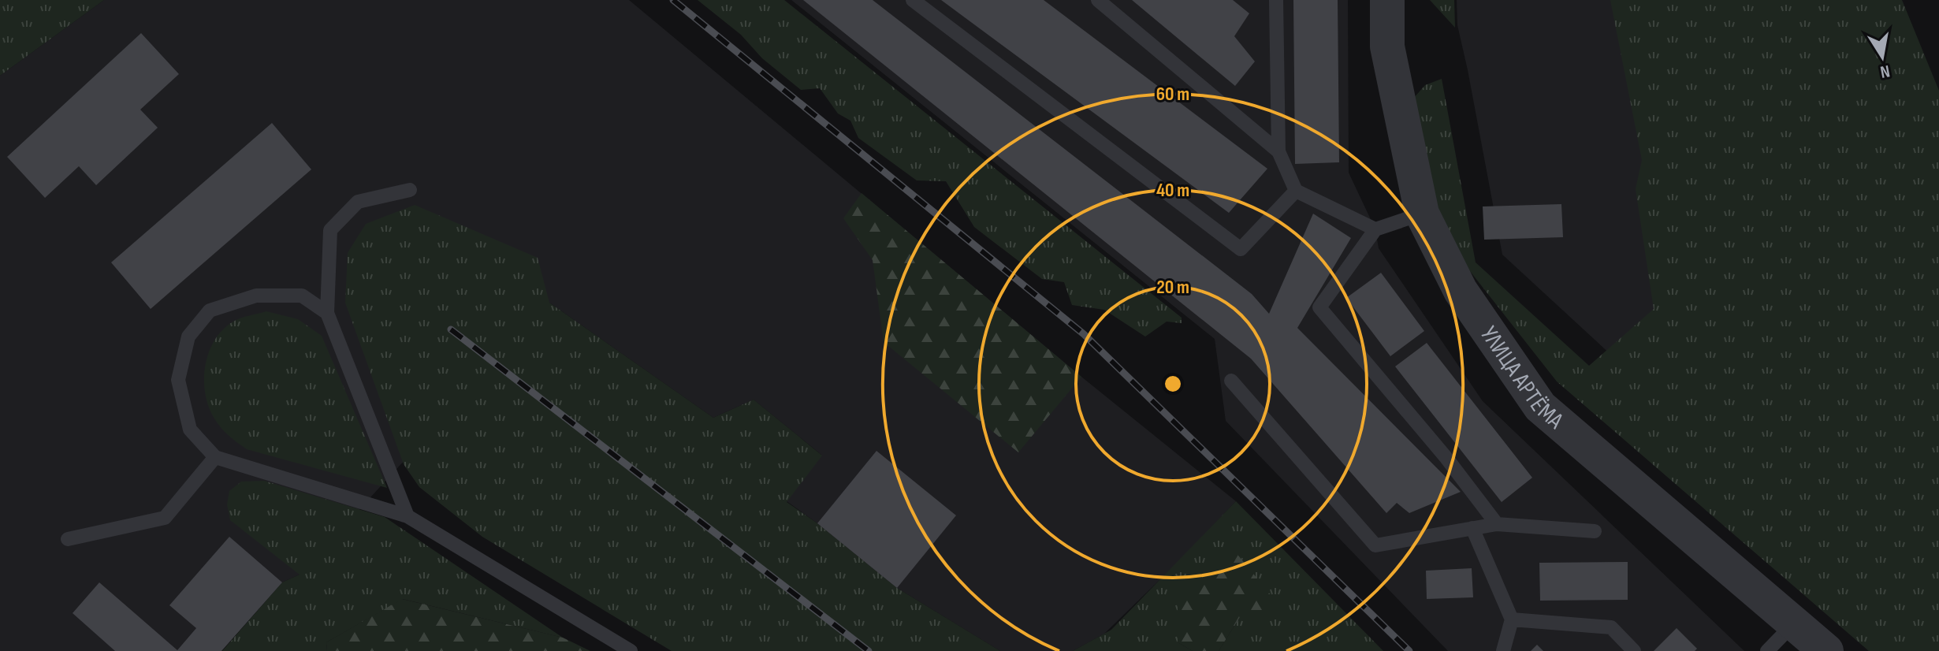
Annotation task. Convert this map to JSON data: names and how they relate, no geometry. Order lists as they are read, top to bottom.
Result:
{
  "streets": {
    "street": ["УЛИЦА АРТЁМА"]
  },
  "north": "bottom",
  "rings": ["60 m", "40 m", "20 m"]
}
